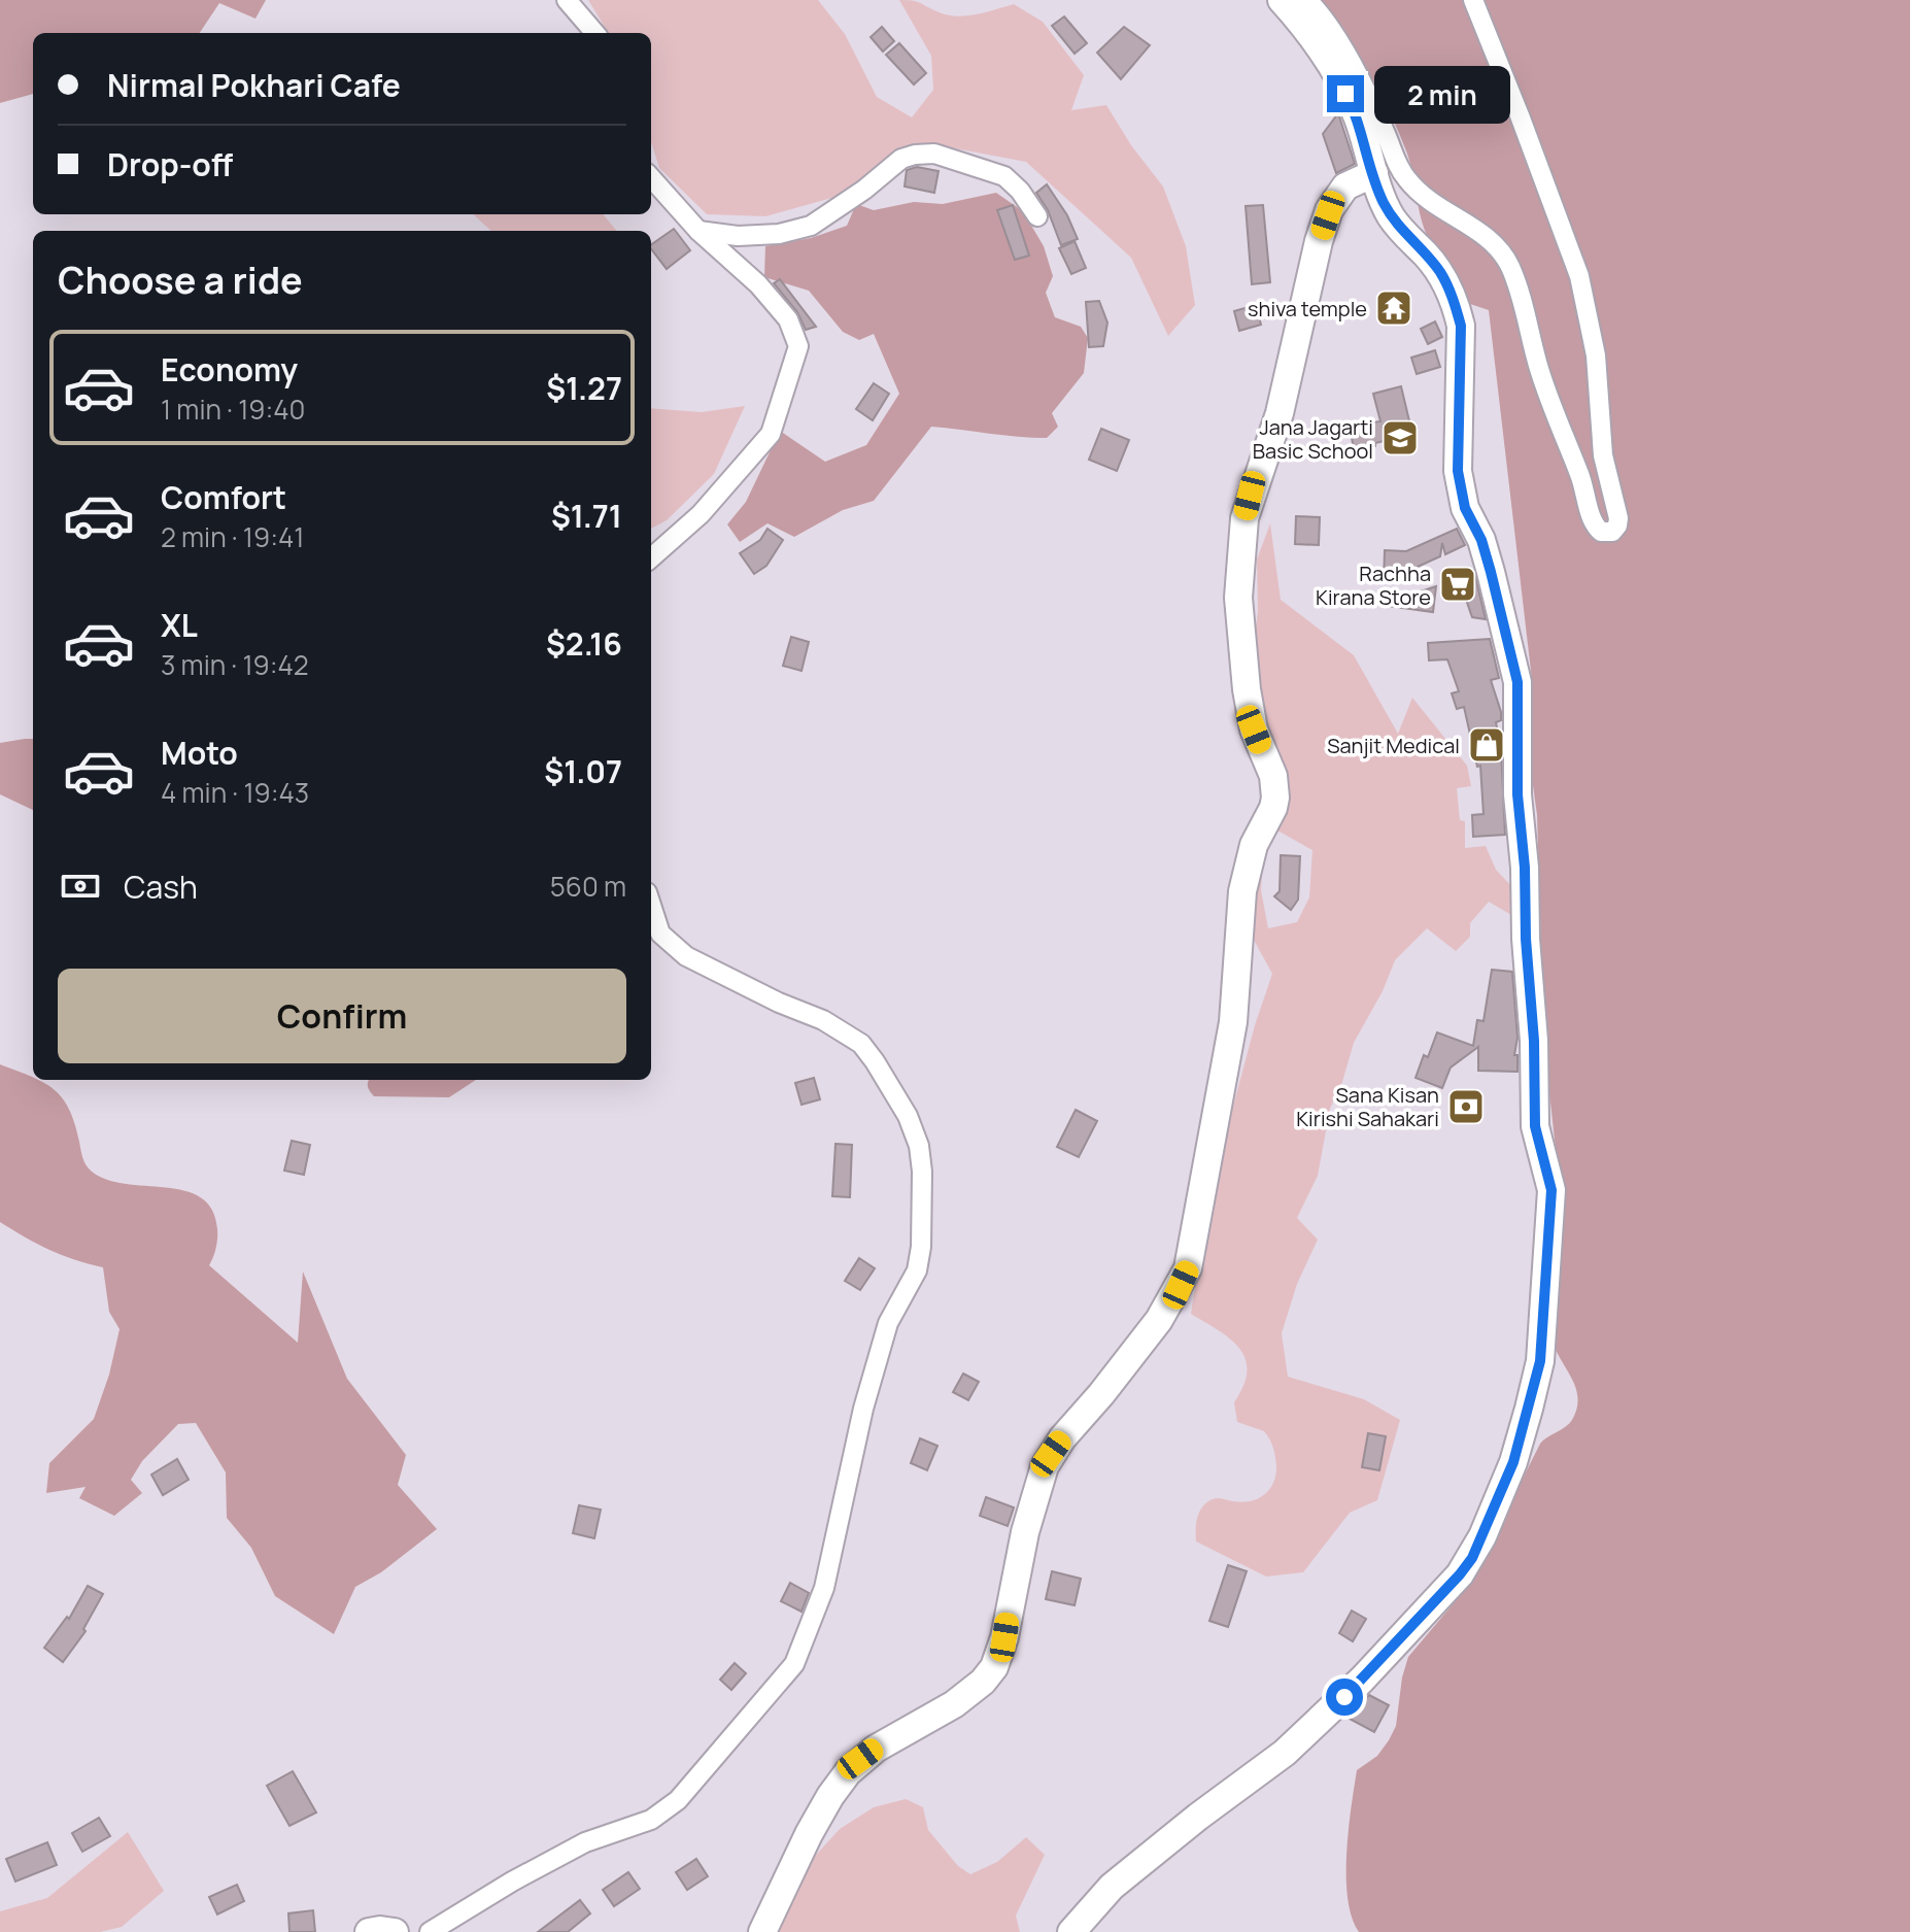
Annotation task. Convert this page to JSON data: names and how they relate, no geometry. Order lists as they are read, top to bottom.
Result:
{
  "places": {
    "temple": ["shiva temple"],
    "school or university": ["Jana Jagarti Basic School"],
    "supermarket": ["Rachha Kirana Store"],
    "shop": ["Sanjit Medical"],
    "bank": ["Sana Kisan Kirishi Sahakari"]
  },
  "page": {
    "banner": ["Nirmal Pokhari Cafe", "Drop-off"],
    "bubble": "2 min",
    "heading": "Choose a ride",
    "list": [
      {
        "name": "Economy",
        "note": "1 min · 19:40",
        "value": "$1.27"
      },
      {
        "name": "Comfort",
        "note": "2 min · 19:41",
        "value": "$1.71"
      },
      {
        "name": "XL",
        "note": "3 min · 19:42",
        "value": "$2.16"
      },
      {
        "name": "Moto",
        "note": "4 min · 19:43",
        "value": "$1.07"
      }
    ],
    "pay": ["Cash", "560 m"],
    "buttons": "Confirm"
  }
}
